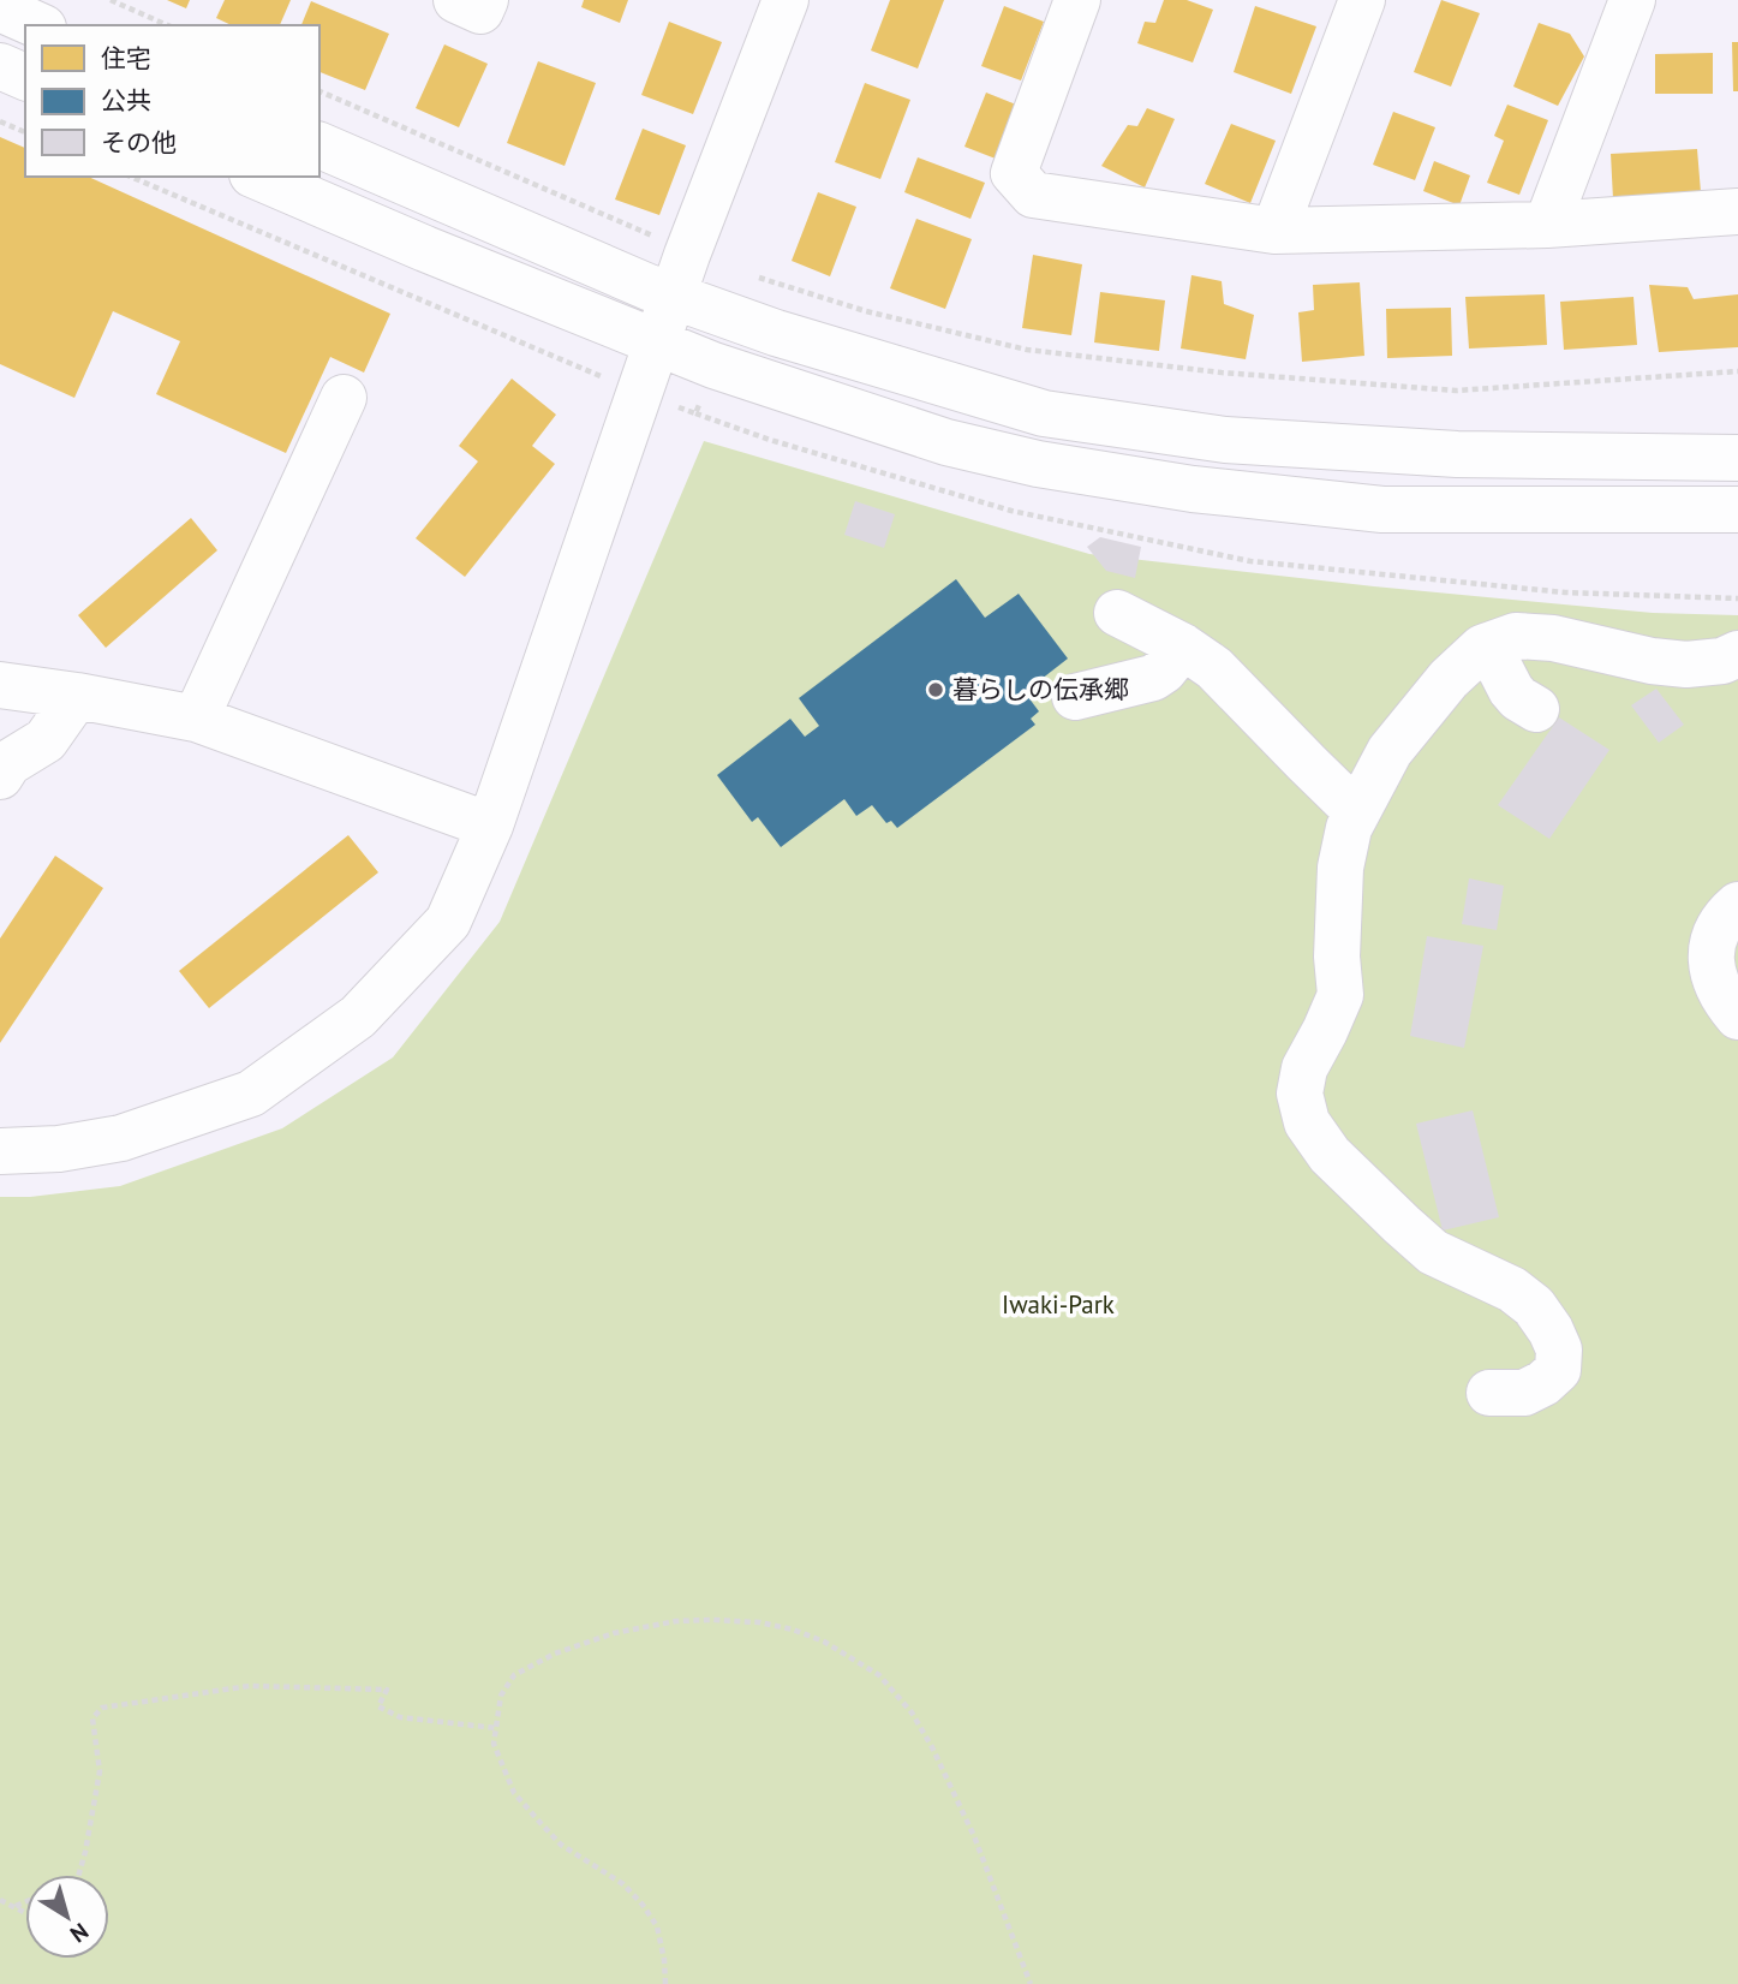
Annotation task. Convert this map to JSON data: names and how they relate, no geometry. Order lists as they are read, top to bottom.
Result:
{
  "parks": ["Iwaki-Park"],
  "places": ["暮らしの伝承郷"],
  "legend": ["住宅", "公共", "その他"],
  "north": "bottom right"
}
